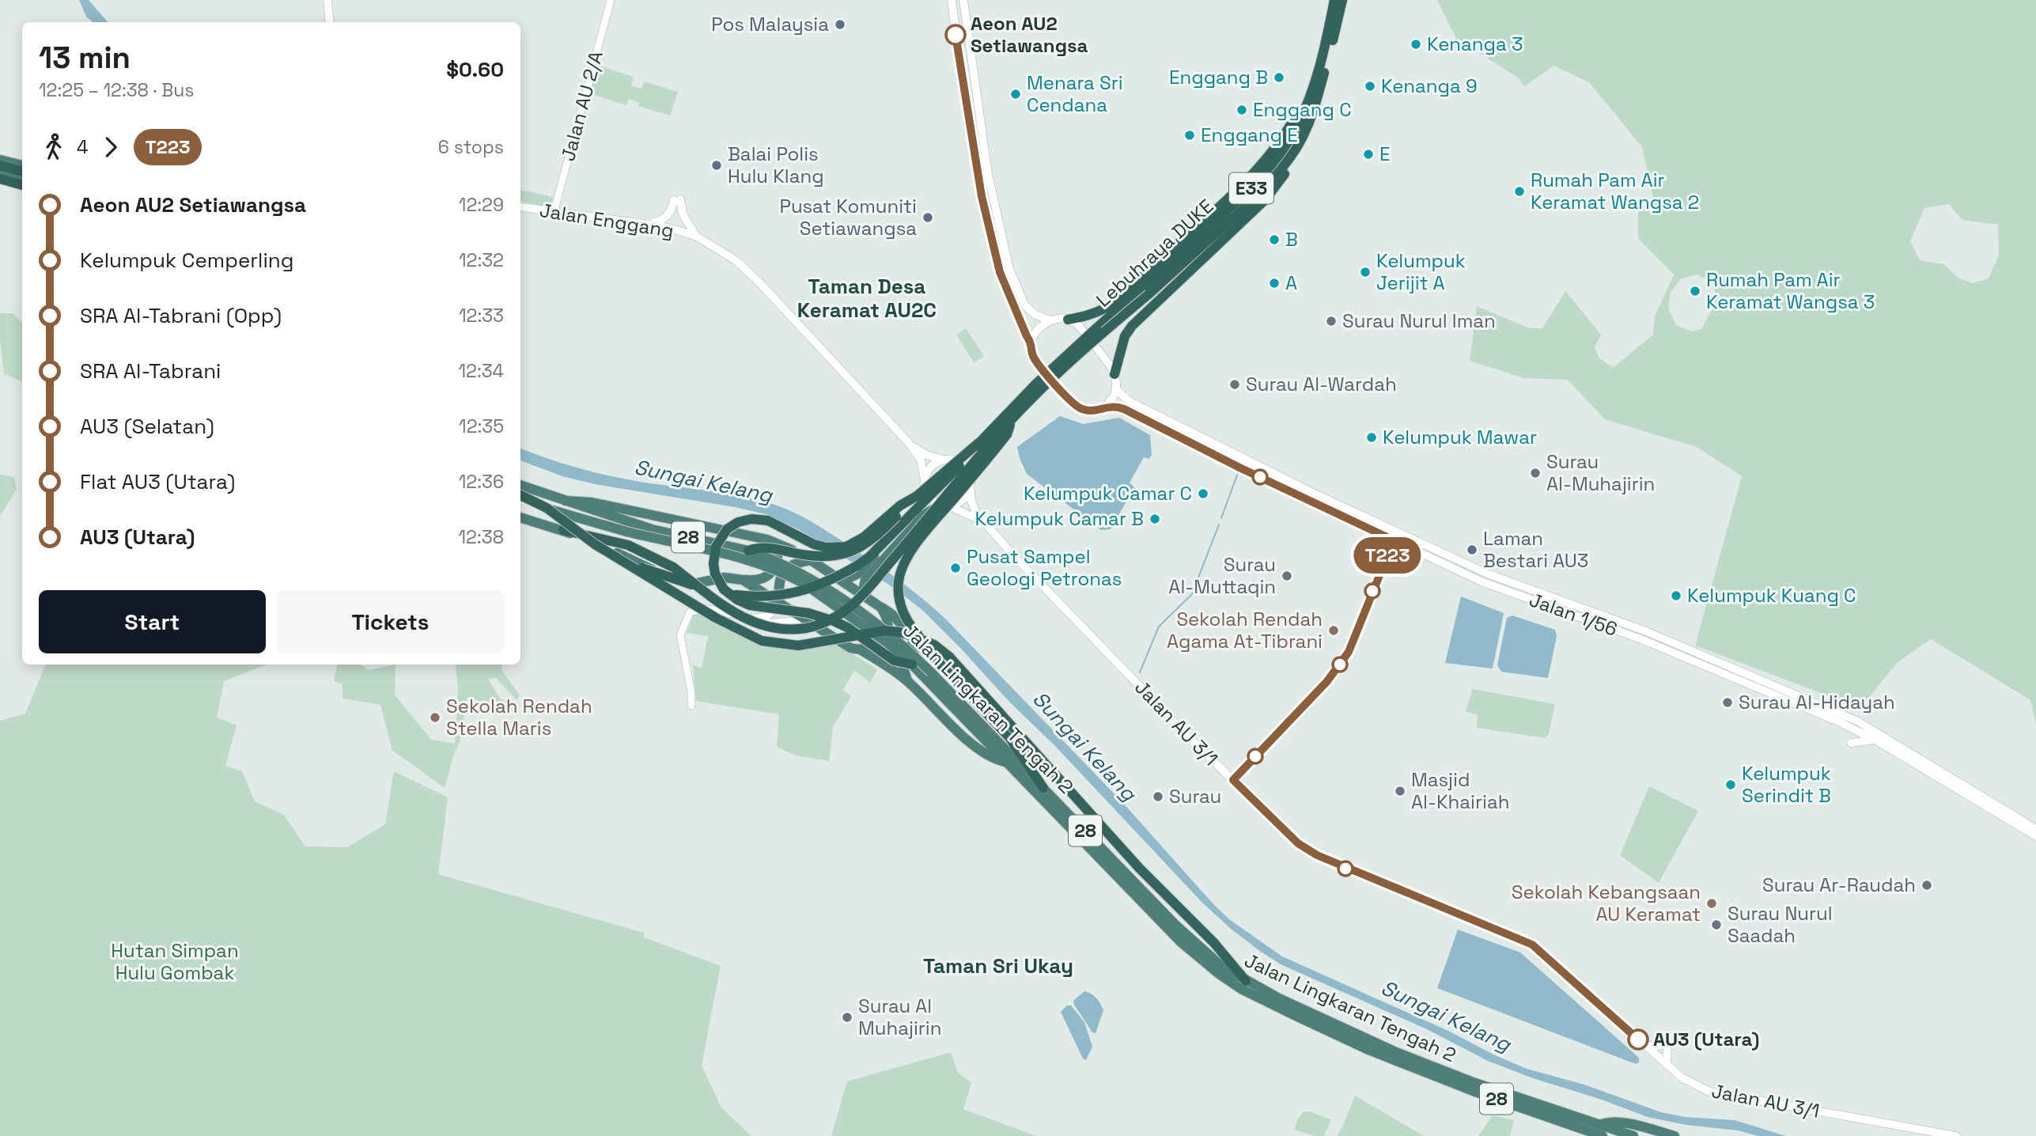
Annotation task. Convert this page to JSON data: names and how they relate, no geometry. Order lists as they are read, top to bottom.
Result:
{
  "streets": {
    "highway": [
      "E33",
      "Lebuhraya DUKE",
      "28",
      "Jalan Lingkaran Tengah 2"
    ],
    "main road": ["Jalan Enggang", "Jalan 1/56", "Jalan AU 3/1"],
    "street": ["Jalan AU 2/A"]
  },
  "crossings": [
    ["Jalan AU 2/A", "Jalan Enggang"],
    ["Jalan Enggang", "Jalan AU 3/1"]
  ],
  "districts": ["Taman Desa Keramat AU2C", "Taman Sri Ukay"],
  "water": ["Sungai Kelang"],
  "parks": ["Hutan Simpan Hulu Gombak"],
  "places": [
    "Pos Malaysia",
    "Aeon AU2 Setiawangsa",
    "Kenanga 3",
    "Enggang B",
    "Kenanga 9",
    "Menara Sri Cendana",
    "Enggang C",
    "Enggang E",
    "E",
    "Balai Polis Hulu Klang",
    "Rumah Pam Air Keramat Wangsa 2",
    "Pusat Komuniti Setiawangsa",
    "B",
    "Kelumpuk Jerijit A",
    "A",
    "Rumah Pam Air Keramat Wangsa 3",
    "Surau Nurul Iman",
    "Surau Al-Wardah",
    "Kelumpuk Mawar",
    "Surau Al-Muhajirin",
    "Kelumpuk Camar C",
    "Kelumpuk Camar B",
    "Laman Bestari AU3",
    "Pusat Sampel Geologi Petronas",
    "Surau Al-Muttaqin",
    "Kelumpuk Kuang C",
    "Sekolah Rendah Agama At-Tibrani",
    "Surau Al-Hidayah",
    "Sekolah Rendah Stella Maris",
    "Kelumpuk Serindit B",
    "Masjid Al-Khairiah",
    "Surau",
    "Surau Ar-Raudah",
    "Sekolah Kebangsaan AU Keramat",
    "Surau Nurul Saadah",
    "Surau Al Muhajirin",
    "AU3 (Utara)"
  ],
  "lines": ["bus line T223"],
  "page": {
    "on_map": "T223",
    "heading": ["13 min", "12:25 – 12:38 · Bus", "$0.60"],
    "legs": ["4", "T223", "6 stops"],
    "list": [
      {
        "name": "Aeon AU2 Setiawangsa",
        "value": "12:29"
      },
      {
        "name": "Kelumpuk Cemperling",
        "value": "12:32"
      },
      {
        "name": "SRA Al-Tabrani (Opp)",
        "value": "12:33"
      },
      {
        "name": "SRA Al-Tabrani",
        "value": "12:34"
      },
      {
        "name": "AU3 (Selatan)",
        "value": "12:35"
      },
      {
        "name": "Flat AU3 (Utara)",
        "value": "12:36"
      },
      {
        "name": "AU3 (Utara)",
        "value": "12:38"
      }
    ],
    "buttons": ["Start", "Tickets"]
  }
}
